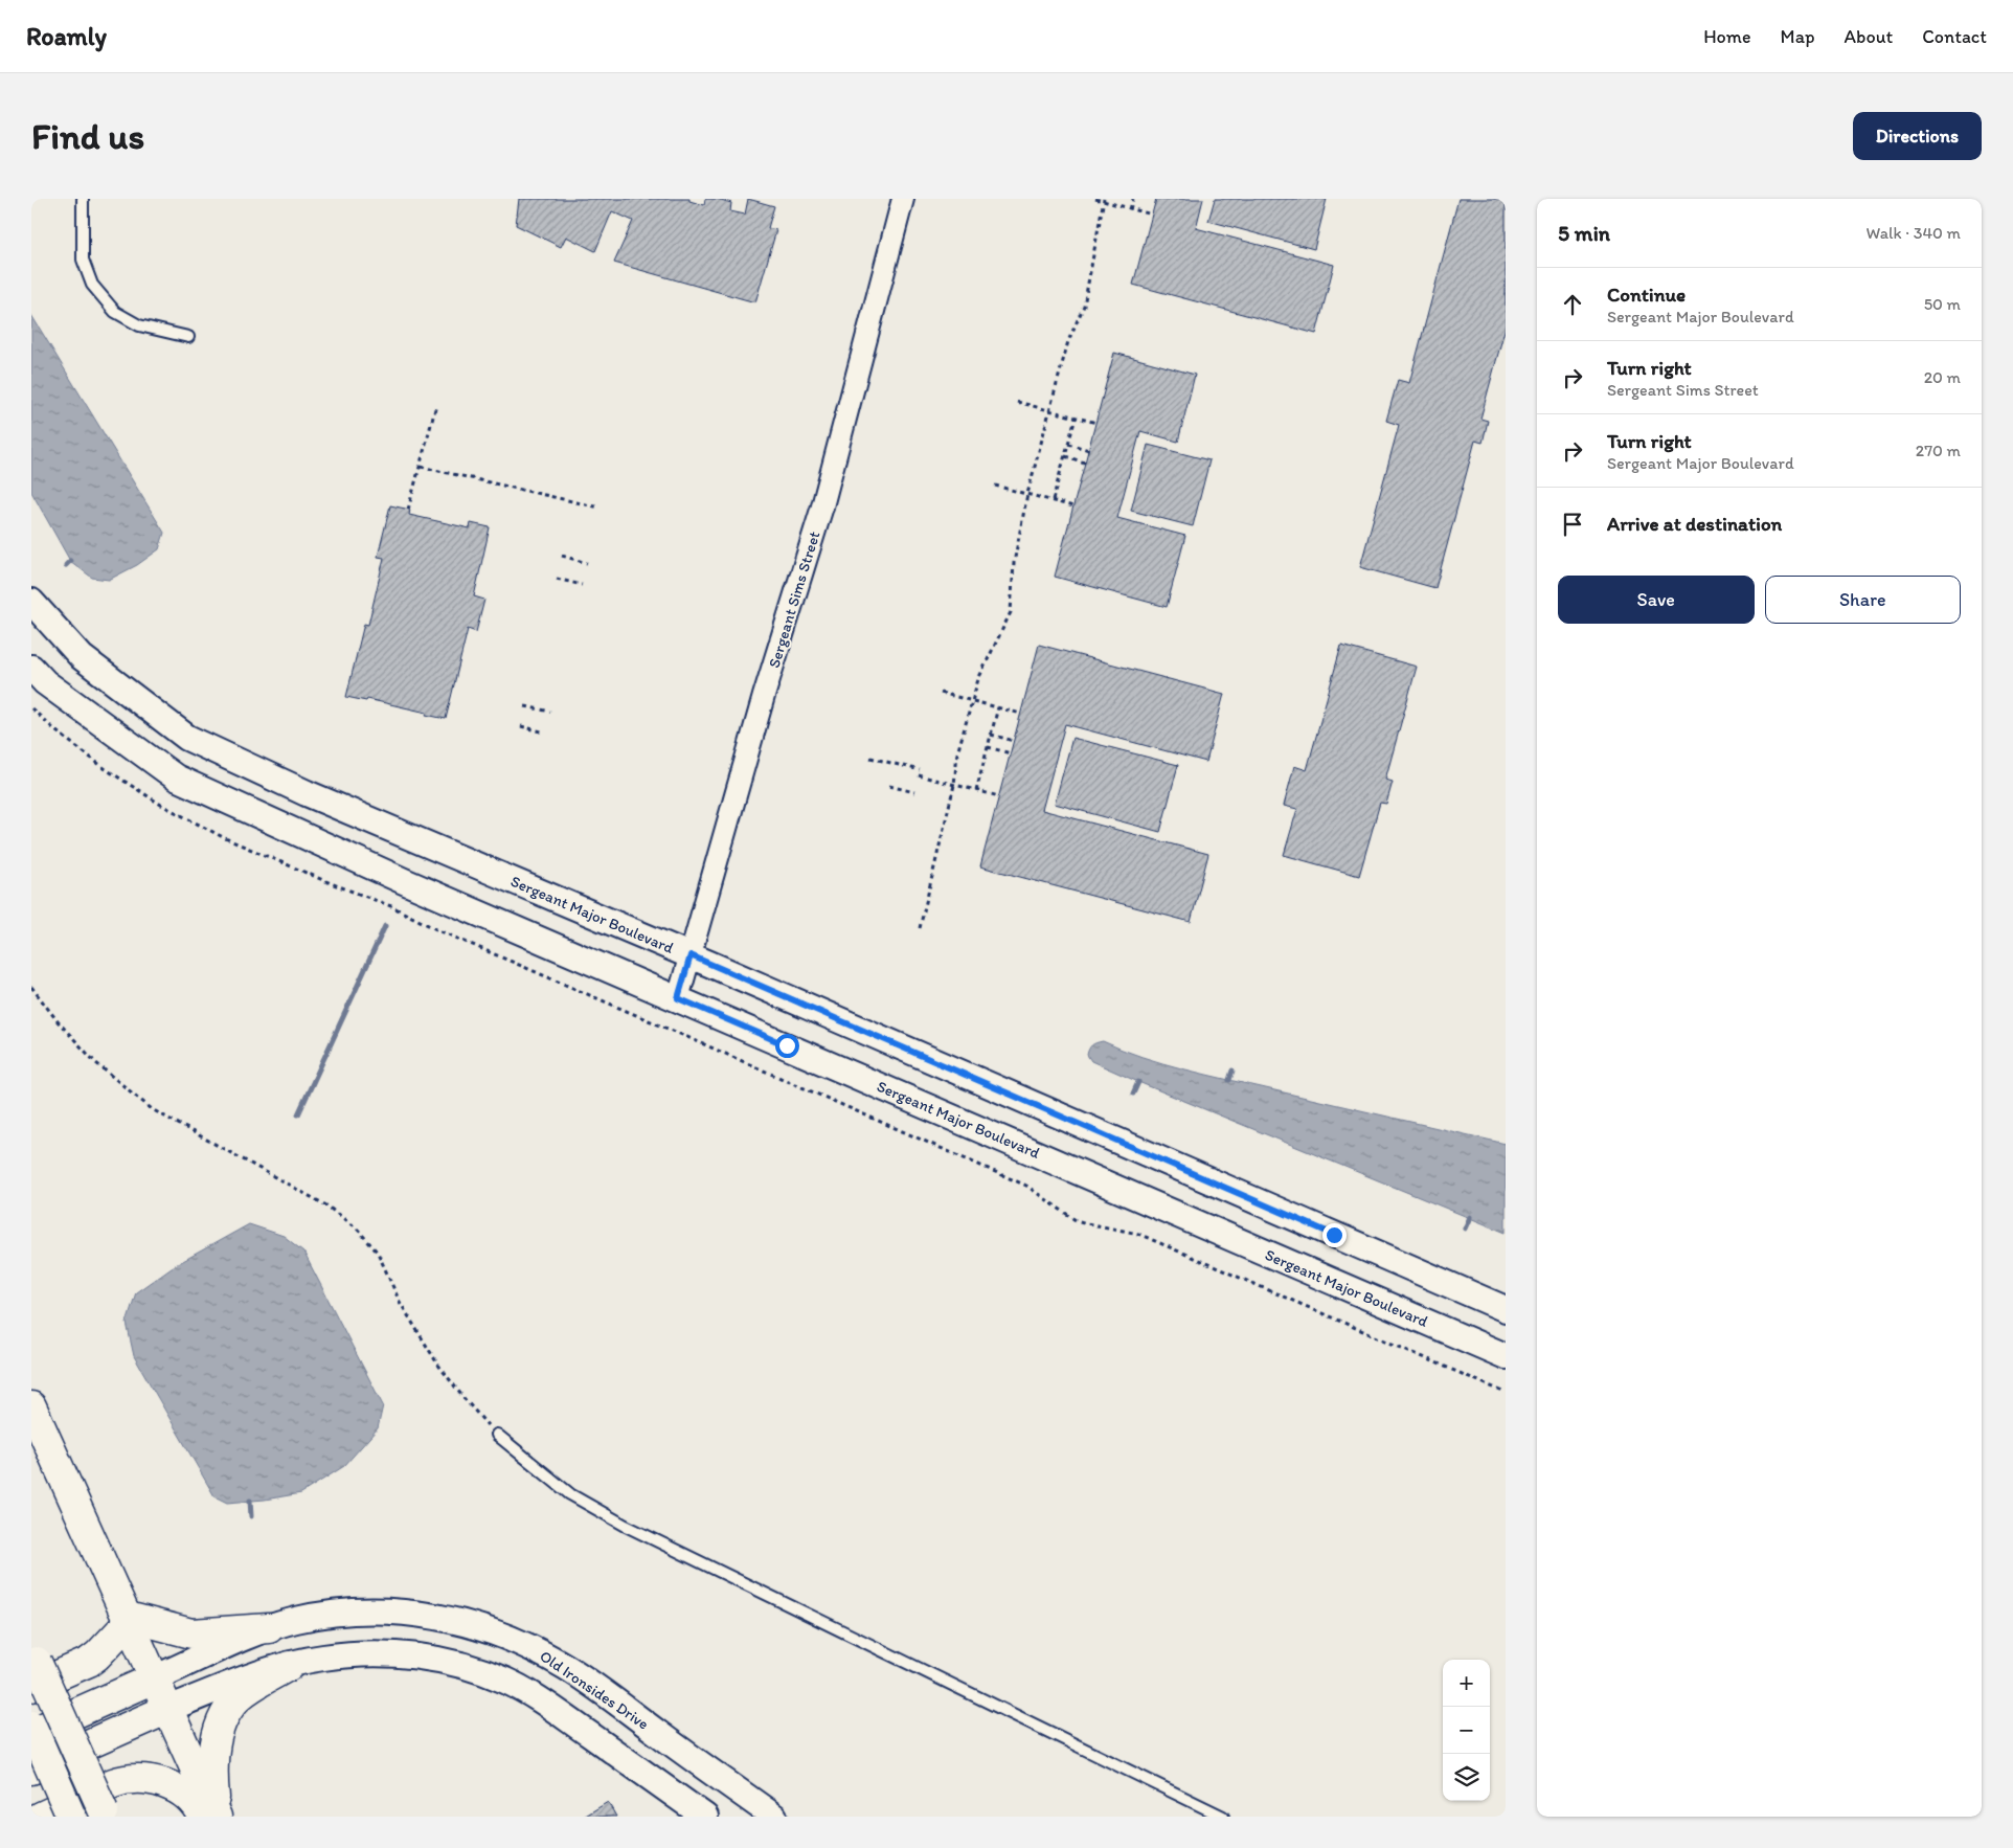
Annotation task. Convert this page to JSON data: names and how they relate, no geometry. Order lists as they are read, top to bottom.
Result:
{
  "streets": {
    "street": ["Sergeant Sims Street", "Sergeant Major Boulevard", "Old Ironsides Drive"]
  },
  "crossings": [
    ["Sergeant Sims Street", "Sergeant Major Boulevard"]
  ],
  "page": {
    "header": "Roamly",
    "nav": [
      "Home",
      "Map",
      "About",
      "Contact"
    ],
    "buttons": [
      "Directions",
      ["Save", "Share"]
    ],
    "title": "Find us",
    "heading": ["5 min", "Walk · 340 m"],
    "list": [
      ["Continue", "Sergeant Major Boulevard", "50 m"],
      ["Turn right", "Sergeant Sims Street", "20 m"],
      ["Turn right", "Sergeant Major Boulevard", "270 m"],
      "Arrive at destination"
    ],
    "map_buttons": ["+", "−"]
  }
}
